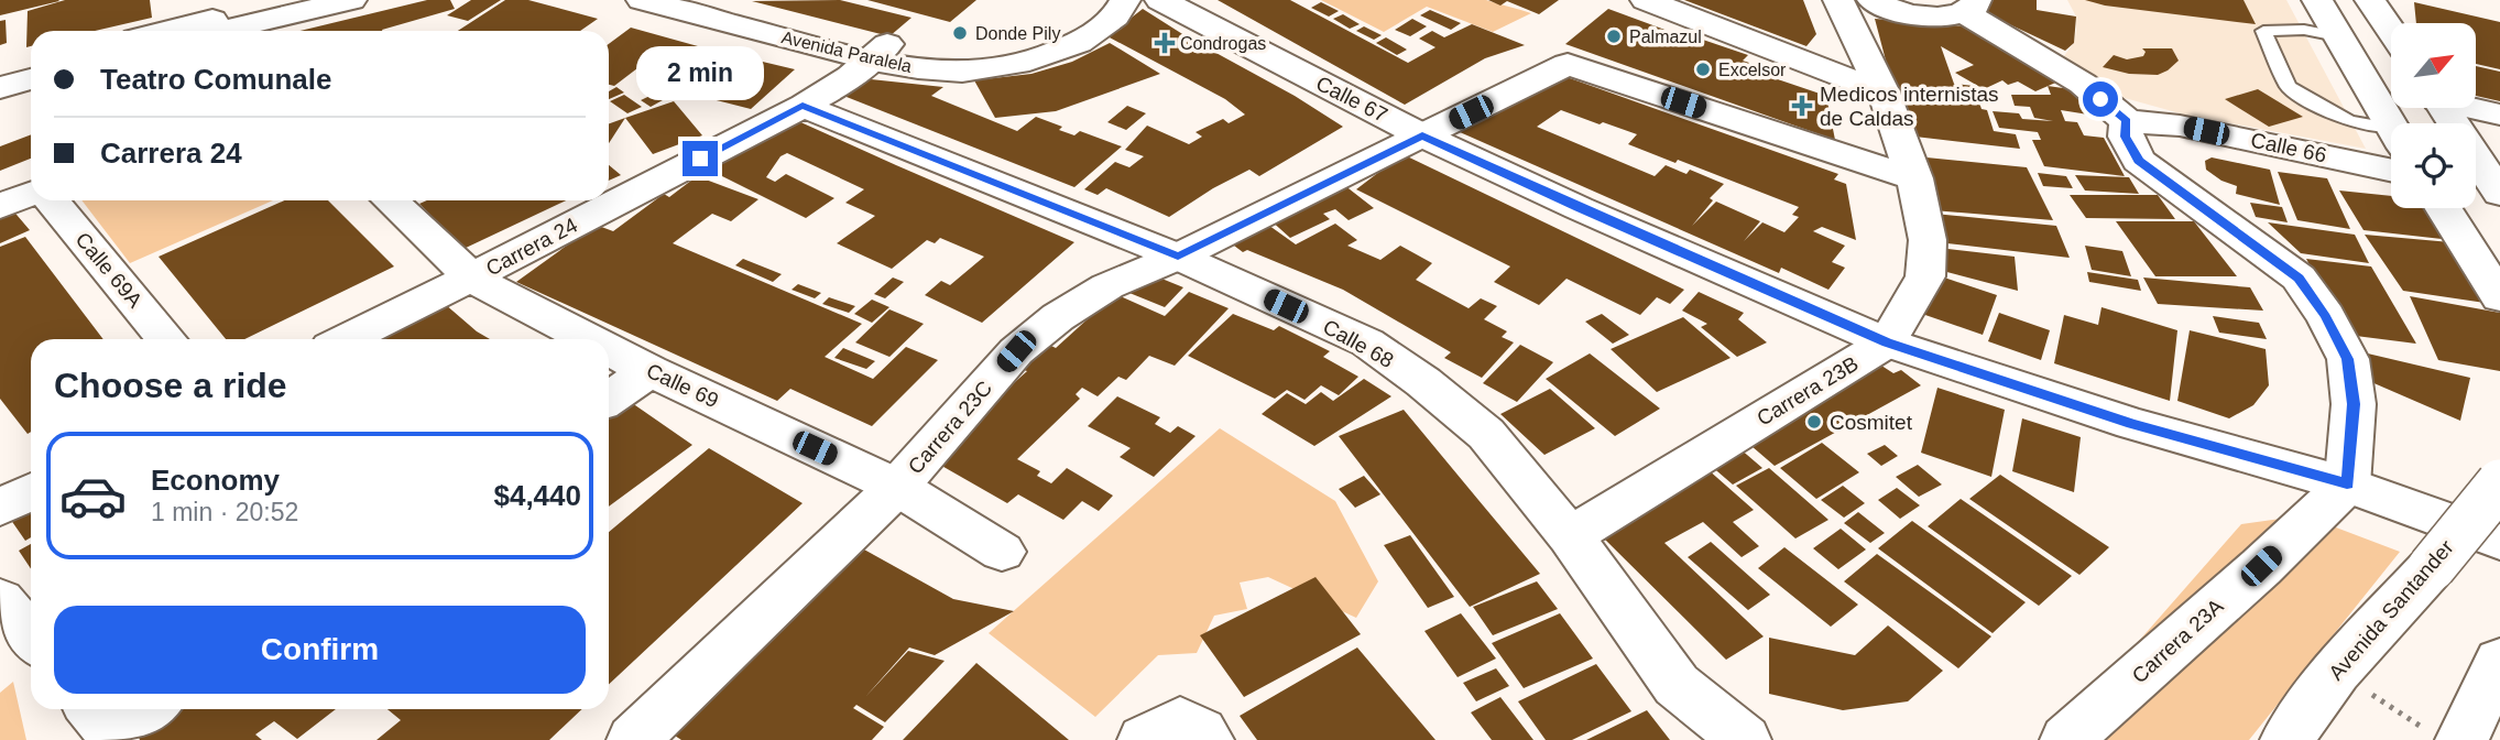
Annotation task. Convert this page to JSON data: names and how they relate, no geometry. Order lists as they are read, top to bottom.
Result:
{
  "streets": {
    "street": [
      "Avenida Paralela",
      "Calle 67",
      "Calle 66",
      "Carrera 24",
      "Calle 69A",
      "Calle 68",
      "Calle 69",
      "Carrera 23B",
      "Carrera 23C",
      "Avenida Santander",
      "Carrera 23A"
    ]
  },
  "crossings": [
    ["Avenida Paralela", "Carrera 24"],
    ["Calle 67", "Carrera 23B"],
    ["Calle 67", "Carrera 23C"],
    ["Calle 67", "Avenida Santander"],
    ["Calle 67", "Carrera 23A"],
    ["Carrera 24", "Calle 68"],
    ["Carrera 24", "Calle 69"],
    ["Calle 68", "Carrera 23B"],
    ["Calle 68", "Carrera 23C"],
    ["Calle 69", "Carrera 23C"],
    ["Carrera 23B", "Carrera 23C"]
  ],
  "places": {
    "other": [
      "Donde Pily",
      "Palmazul",
      "Excelsor",
      "Cosmitet"
    ],
    "health": ["Condrogas", "Medicos internistas de Caldas"]
  },
  "north": "top right",
  "page": {
    "banner": ["Teatro Comunale", "Carrera 24"],
    "bubble": "2 min",
    "heading": "Choose a ride",
    "list": [
      {
        "name": "Economy",
        "note": "1 min · 20:52",
        "value": "$4,440"
      }
    ],
    "buttons": "Confirm"
  }
}
